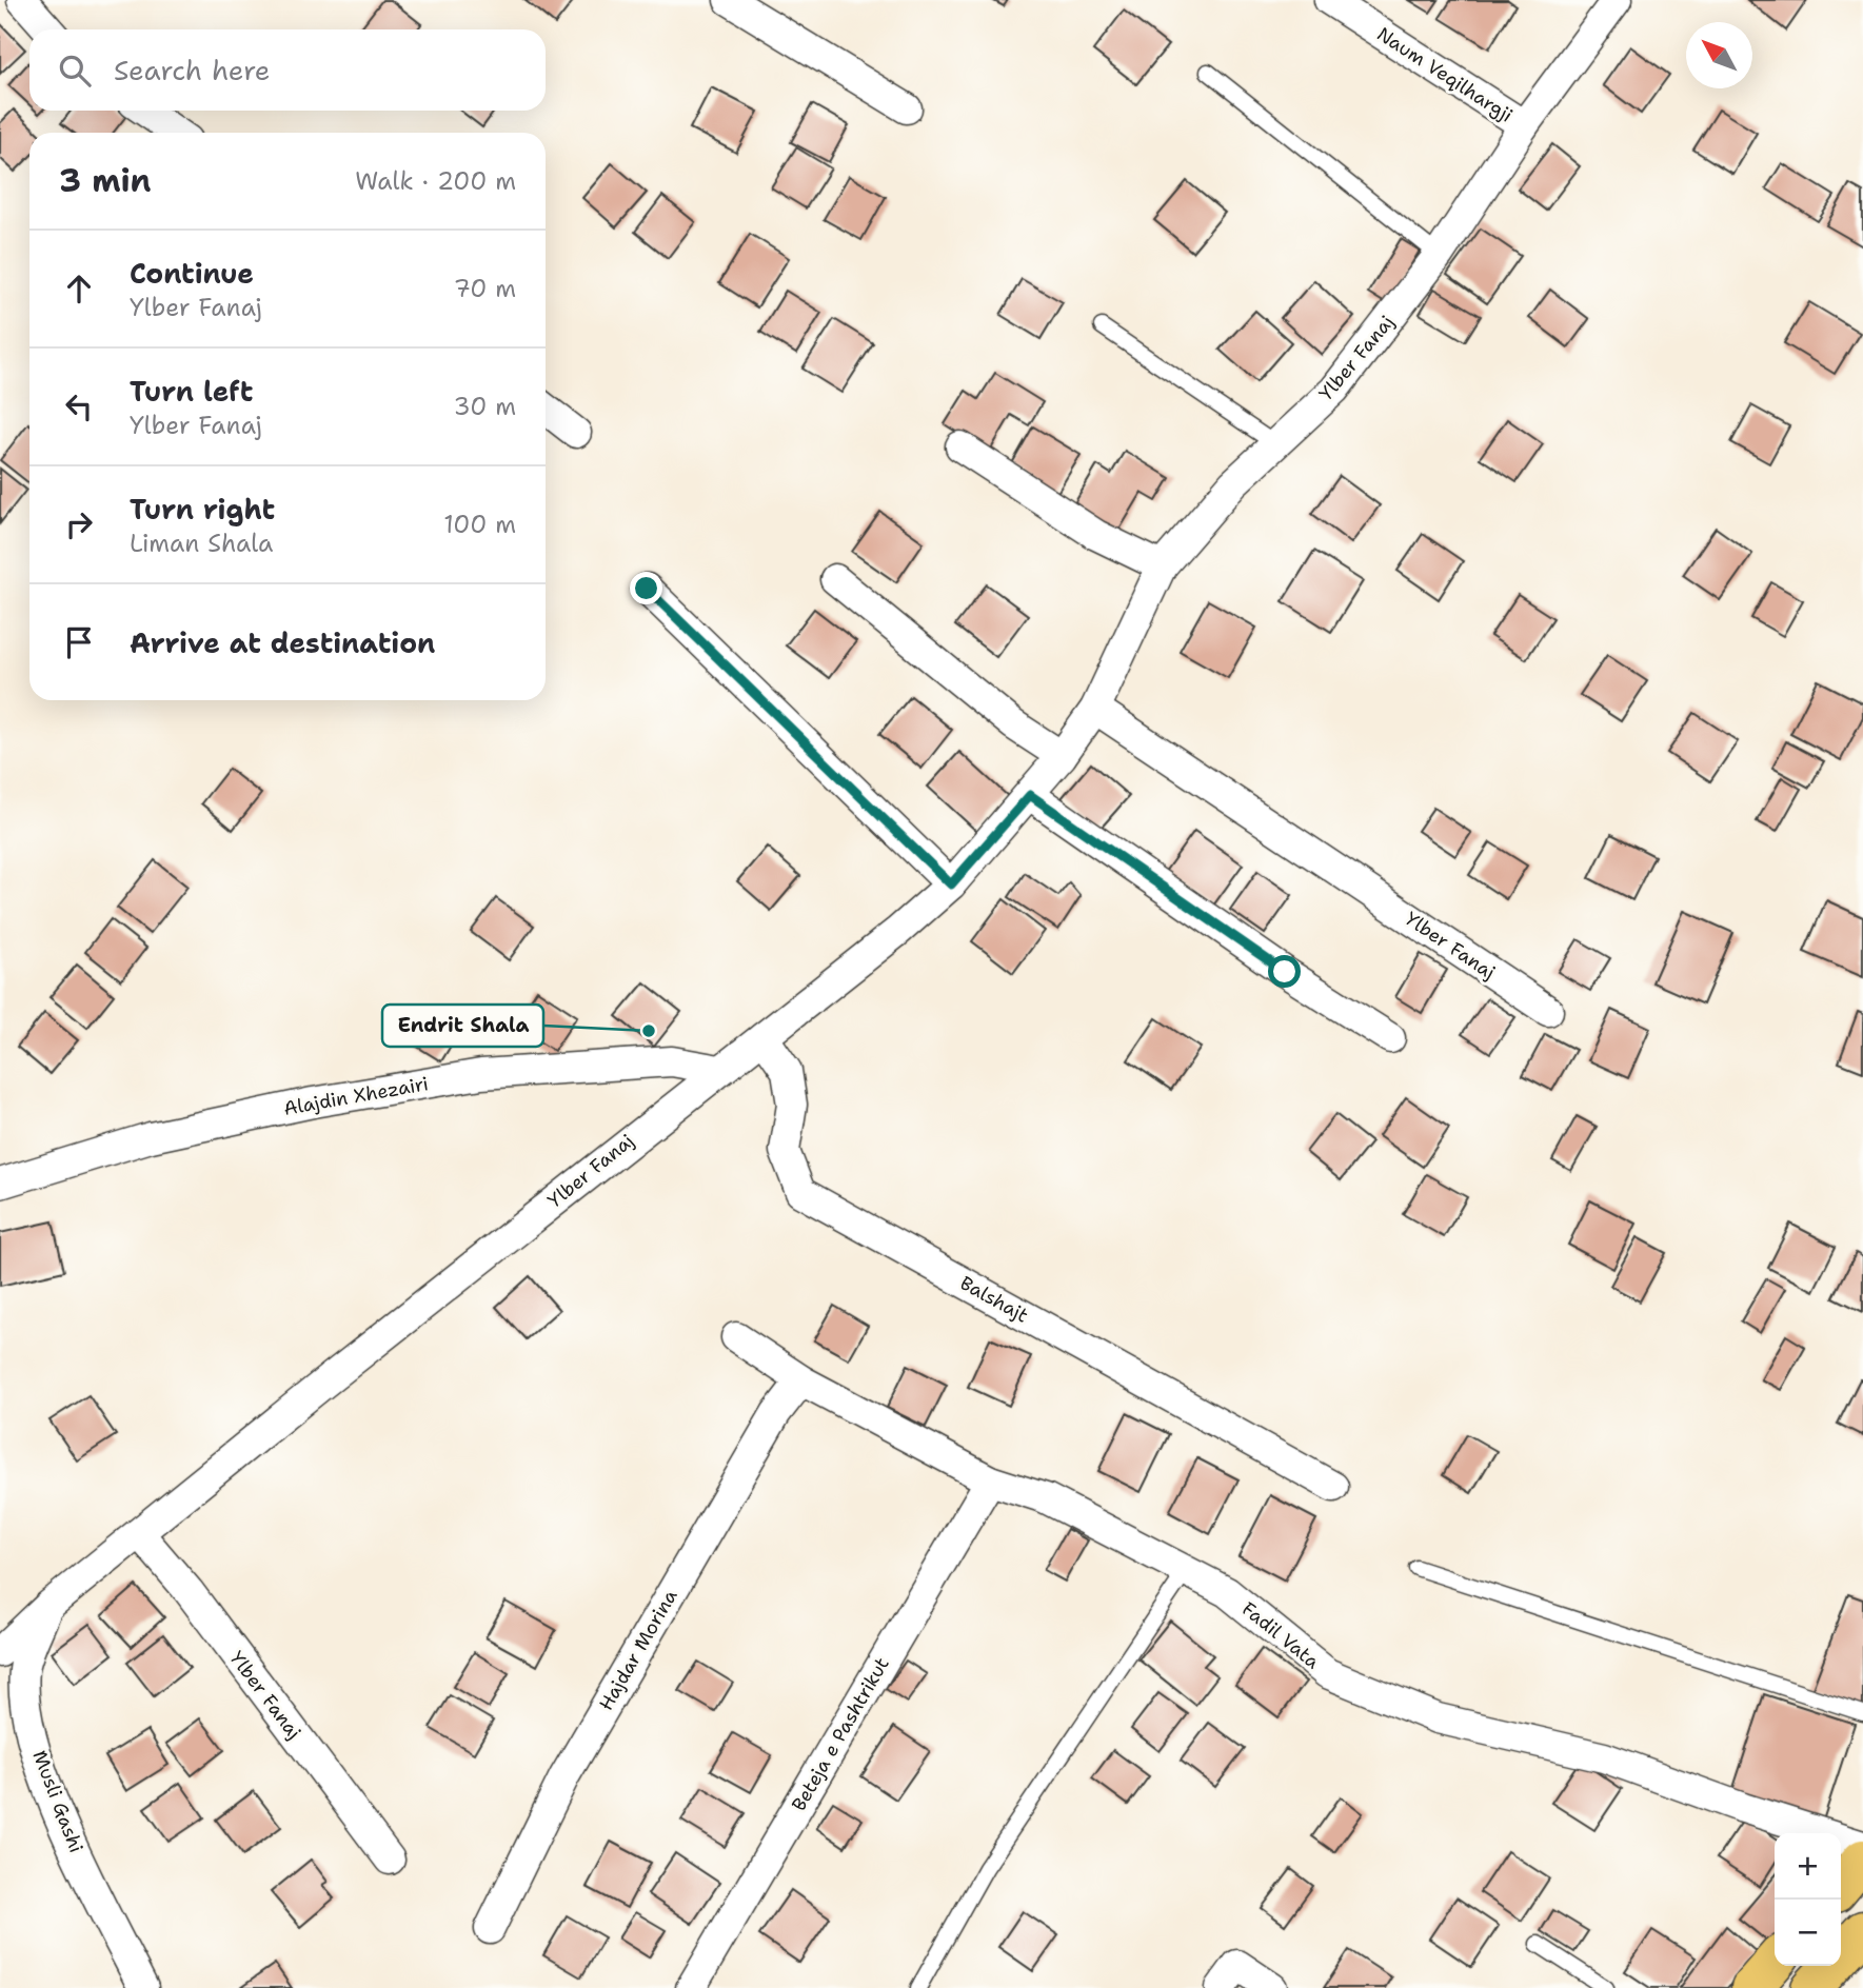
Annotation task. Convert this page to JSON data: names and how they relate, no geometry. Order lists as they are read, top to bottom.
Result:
{
  "streets": {
    "street": [
      "Naum Veqilhargji",
      "Ylber Fanaj",
      "Alajdin Xhezairi",
      "Balshajt",
      "Fadil Vata",
      "Hajdar Morina",
      "Beteja e Pashtrikut",
      "Musli Gashi"
    ]
  },
  "crossings": [
    ["Naum Veqilhargji", "Ylber Fanaj"],
    ["Ylber Fanaj", "Alajdin Xhezairi"],
    ["Ylber Fanaj", "Balshajt"],
    ["Ylber Fanaj", "Musli Gashi"],
    ["Fadil Vata", "Hajdar Morina"],
    ["Fadil Vata", "Beteja e Pashtrikut"]
  ],
  "places": ["Endrit Shala"],
  "north": "top left",
  "page": {
    "search": "Search here",
    "heading": ["3 min", "Walk · 200 m"],
    "list": [
      ["Continue", "Ylber Fanaj", "70 m"],
      ["Turn left", "Ylber Fanaj", "30 m"],
      ["Turn right", "Liman Shala", "100 m"],
      "Arrive at destination"
    ],
    "map_buttons": ["+", "−"]
  }
}
